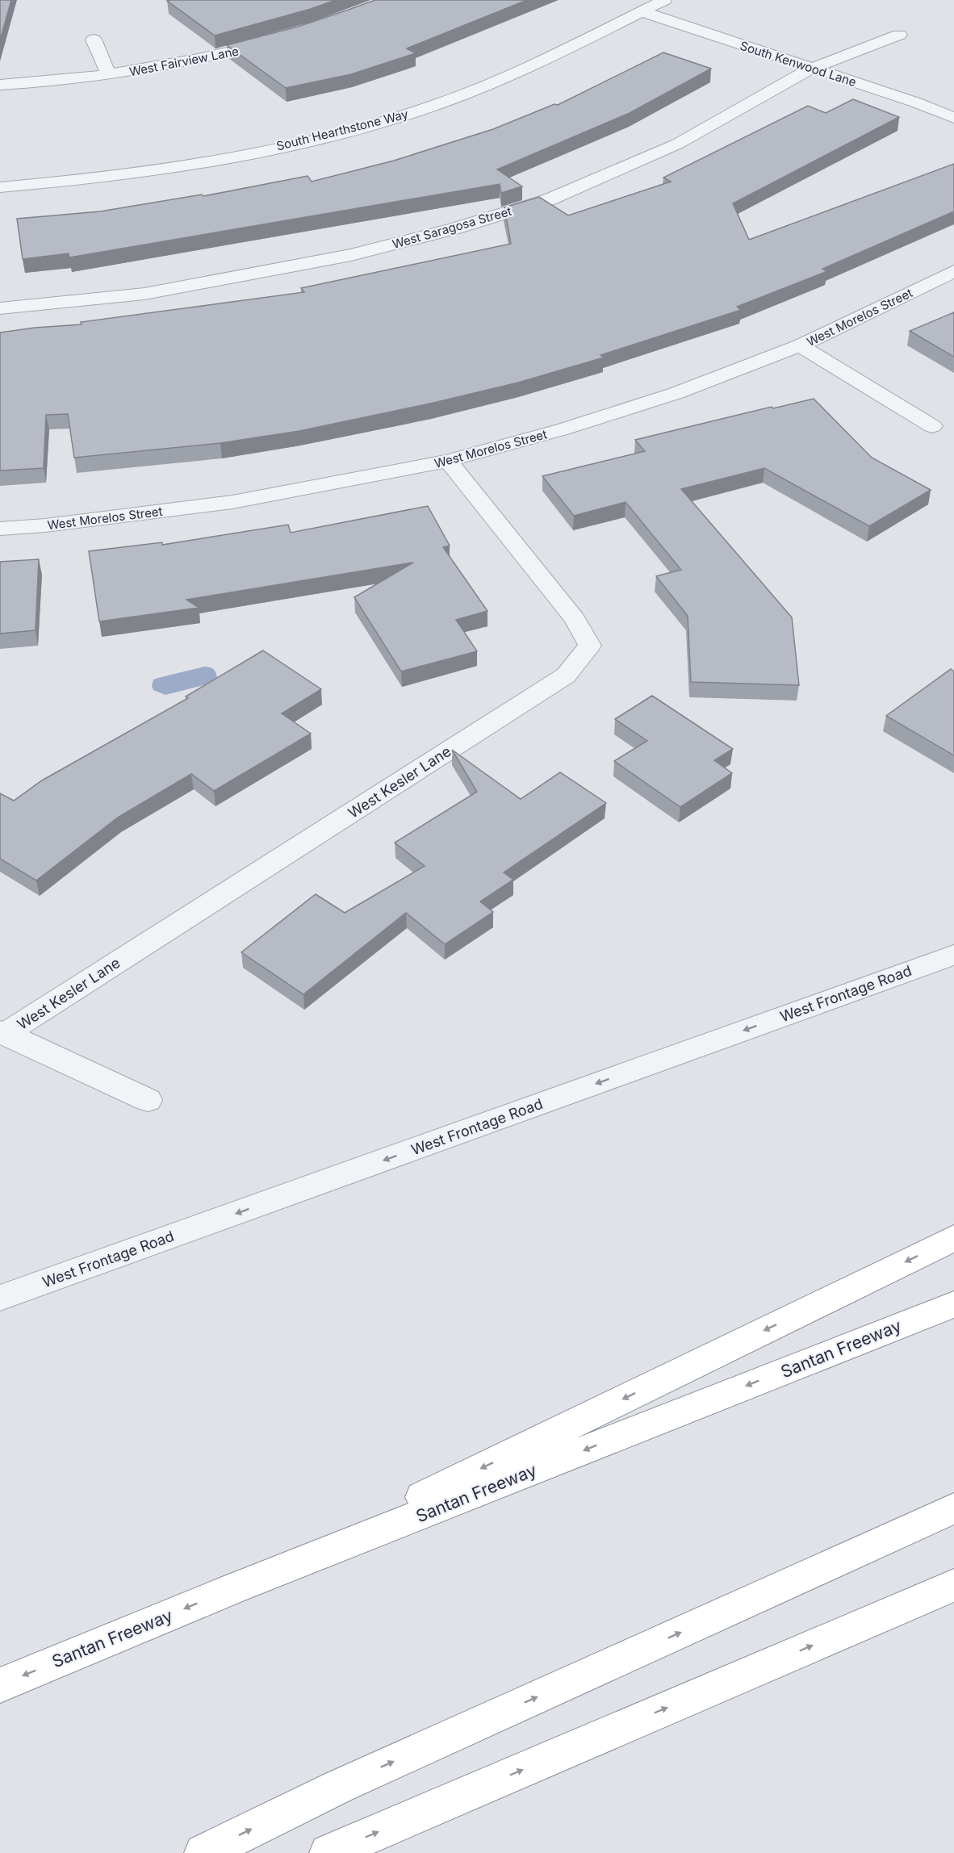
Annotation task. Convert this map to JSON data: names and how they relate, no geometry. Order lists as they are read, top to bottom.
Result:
{
  "streets": {
    "highway": ["Santan Freeway"],
    "street": [
      "West Fairview Lane",
      "South Kenwood Lane",
      "South Hearthstone Way",
      "West Saragosa Street",
      "West Morelos Street",
      "West Kesler Lane",
      "West Frontage Road"
    ]
  },
  "crossings": [
    ["South Kenwood Lane", "South Hearthstone Way"],
    ["South Kenwood Lane", "West Saragosa Street"],
    ["West Morelos Street", "West Kesler Lane"]
  ],
  "one_way": ["West Frontage Road"]
}
